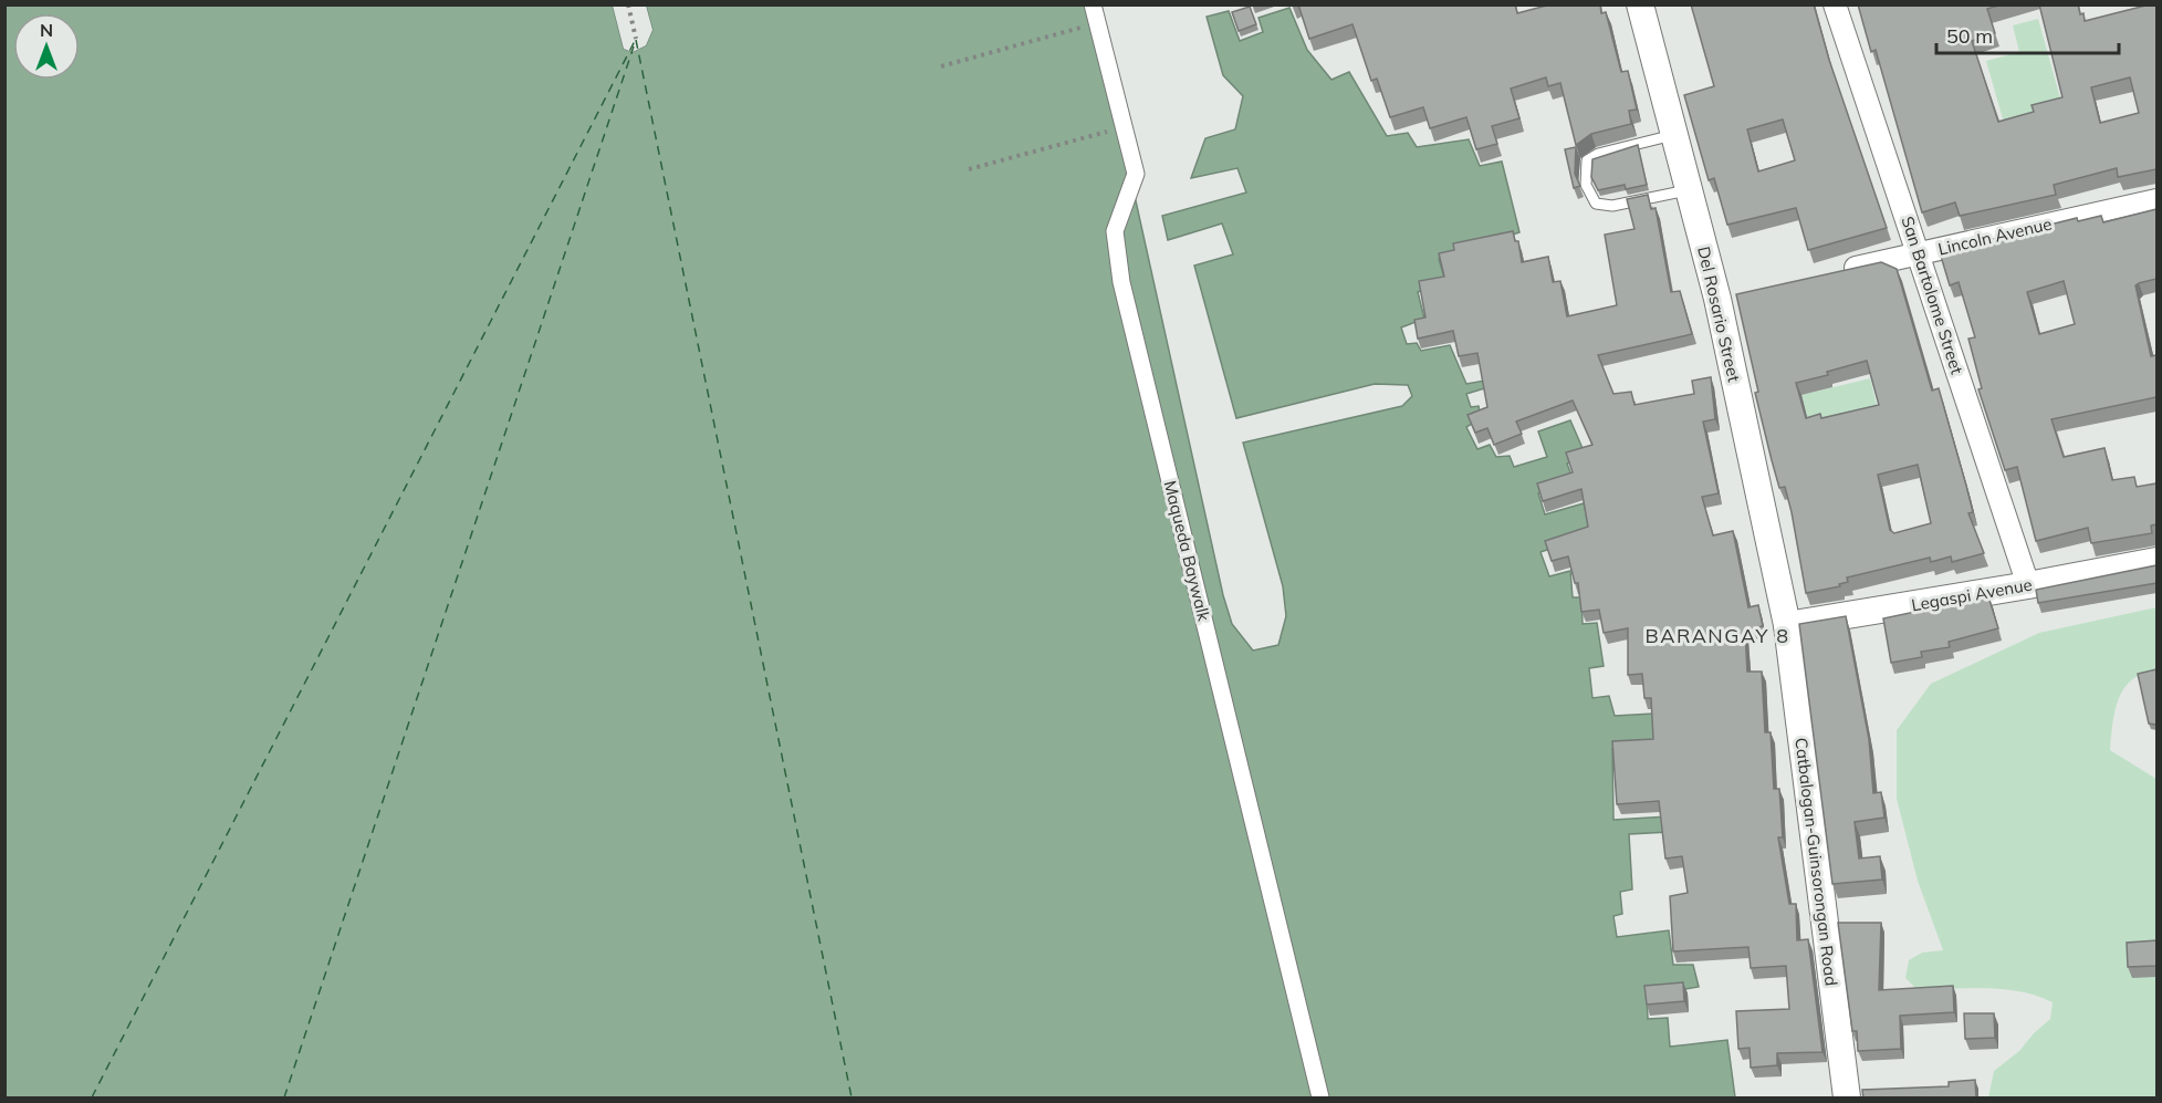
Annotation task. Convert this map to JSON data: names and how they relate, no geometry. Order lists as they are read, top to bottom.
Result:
{
  "streets": {
    "street": [
      "Lincoln Avenue",
      "San Bartolome Street",
      "Del Rosario Street",
      "Maqueda Baywalk",
      "Legaspi Avenue",
      "Catbalogan-Guinsorongan Road"
    ]
  },
  "crossings": [
    ["Lincoln Avenue", "San Bartolome Street"],
    ["San Bartolome Street", "Legaspi Avenue"],
    ["Del Rosario Street", "Legaspi Avenue"],
    ["Del Rosario Street", "Catbalogan-Guinsorongan Road"],
    ["Legaspi Avenue", "Catbalogan-Guinsorongan Road"]
  ],
  "districts": ["BARANGAY 8"],
  "scale_bar": "50 m",
  "north": "top"
}
